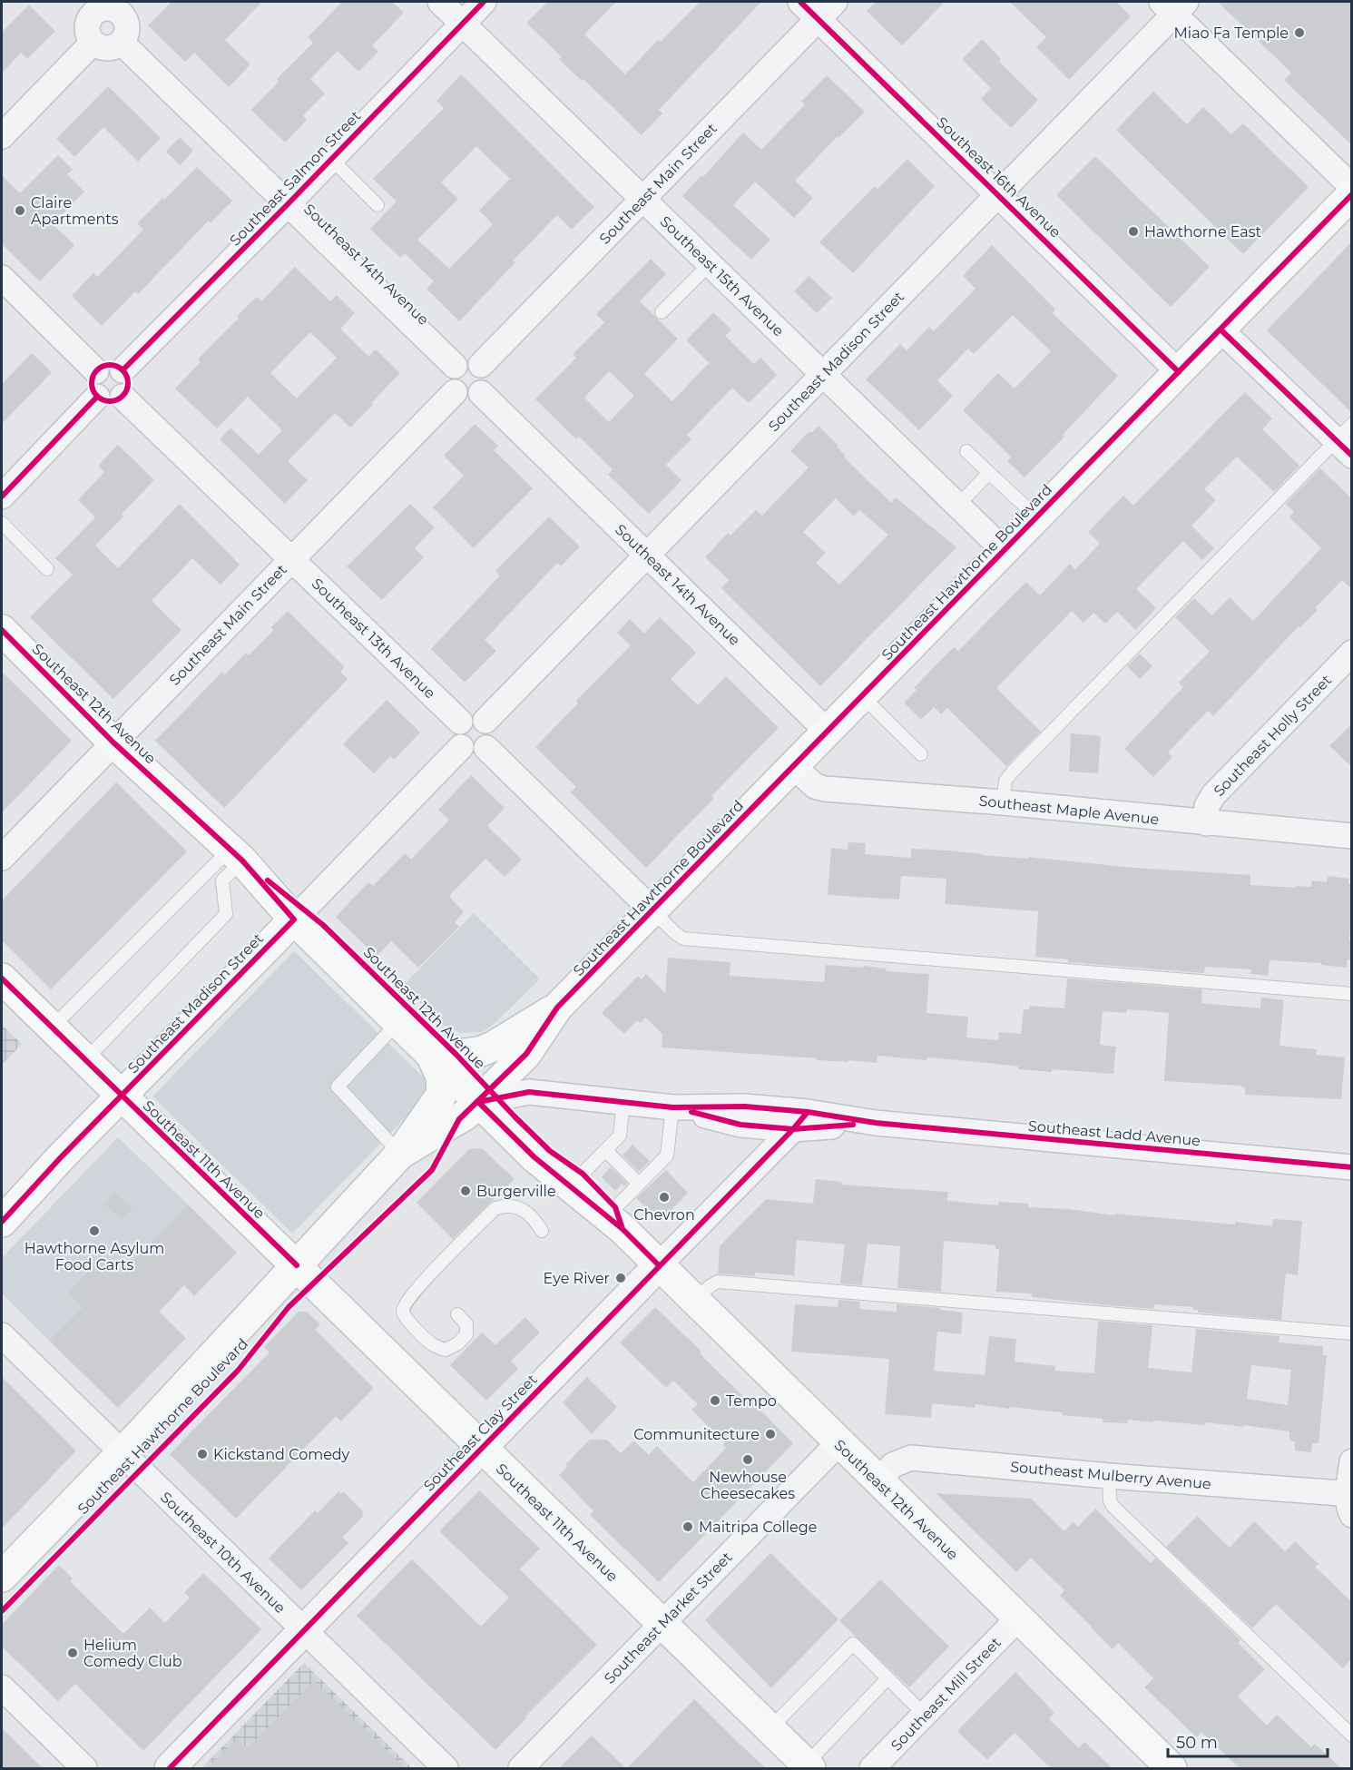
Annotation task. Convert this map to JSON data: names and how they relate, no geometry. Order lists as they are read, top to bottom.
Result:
{
  "streets": {
    "main road": [
      "Southeast Madison Street",
      "Southeast Hawthorne Boulevard",
      "Southeast 12th Avenue",
      "Southeast 11th Avenue"
    ],
    "street": [
      "Southeast 16th Avenue",
      "Southeast Salmon Street",
      "Southeast Main Street",
      "Southeast 14th Avenue",
      "Southeast 15th Avenue",
      "Southeast 13th Avenue",
      "Southeast Holly Street",
      "Southeast Maple Avenue",
      "Southeast Ladd Avenue",
      "Southeast Clay Street",
      "Southeast Mulberry Avenue",
      "Southeast 10th Avenue",
      "Southeast Market Street",
      "Southeast Mill Street"
    ]
  },
  "crossings": [
    ["Southeast 16th Avenue", "Southeast Main Street"],
    ["Southeast 16th Avenue", "Southeast Madison Street"],
    ["Southeast 16th Avenue", "Southeast Hawthorne Boulevard"],
    ["Southeast Salmon Street", "Southeast 14th Avenue"],
    ["Southeast Salmon Street", "Southeast 15th Avenue"],
    ["Southeast Salmon Street", "Southeast 13th Avenue"],
    ["Southeast Main Street", "Southeast 14th Avenue"],
    ["Southeast Main Street", "Southeast 15th Avenue"],
    ["Southeast Main Street", "Southeast 13th Avenue"],
    ["Southeast Main Street", "Southeast 12th Avenue"],
    ["Southeast 14th Avenue", "Southeast Madison Street"],
    ["Southeast 14th Avenue", "Southeast Hawthorne Boulevard"],
    ["Southeast 15th Avenue", "Southeast Madison Street"],
    ["Southeast 15th Avenue", "Southeast Hawthorne Boulevard"],
    ["Southeast Madison Street", "Southeast 13th Avenue"],
    ["Southeast Madison Street", "Southeast 12th Avenue"],
    ["Southeast Madison Street", "Southeast 11th Avenue"],
    ["Southeast Hawthorne Boulevard", "Southeast 12th Avenue"],
    ["Southeast Hawthorne Boulevard", "Southeast Maple Avenue"],
    ["Southeast Hawthorne Boulevard", "Southeast Ladd Avenue"],
    ["Southeast Hawthorne Boulevard", "Southeast 11th Avenue"],
    ["Southeast Hawthorne Boulevard", "Southeast 10th Avenue"],
    ["Southeast 12th Avenue", "Southeast Ladd Avenue"],
    ["Southeast 12th Avenue", "Southeast Clay Street"],
    ["Southeast 12th Avenue", "Southeast Mulberry Avenue"],
    ["Southeast 12th Avenue", "Southeast Market Street"],
    ["Southeast 12th Avenue", "Southeast Mill Street"],
    ["Southeast Holly Street", "Southeast Maple Avenue"],
    ["Southeast Ladd Avenue", "Southeast Clay Street"],
    ["Southeast 11th Avenue", "Southeast Clay Street"],
    ["Southeast 11th Avenue", "Southeast Market Street"],
    ["Southeast Clay Street", "Southeast 10th Avenue"]
  ],
  "places": [
    "Miao Fa Temple",
    "Claire Apartments",
    "Hawthorne East",
    "Burgerville",
    "Chevron",
    "Hawthorne Asylum Food Carts",
    "Eye River",
    "Tempo",
    "Communitecture",
    "Kickstand Comedy",
    "Newhouse Cheesecakes",
    "Maitripa College",
    "Helium Comedy Club"
  ],
  "scale_bar": "50 m"
}
